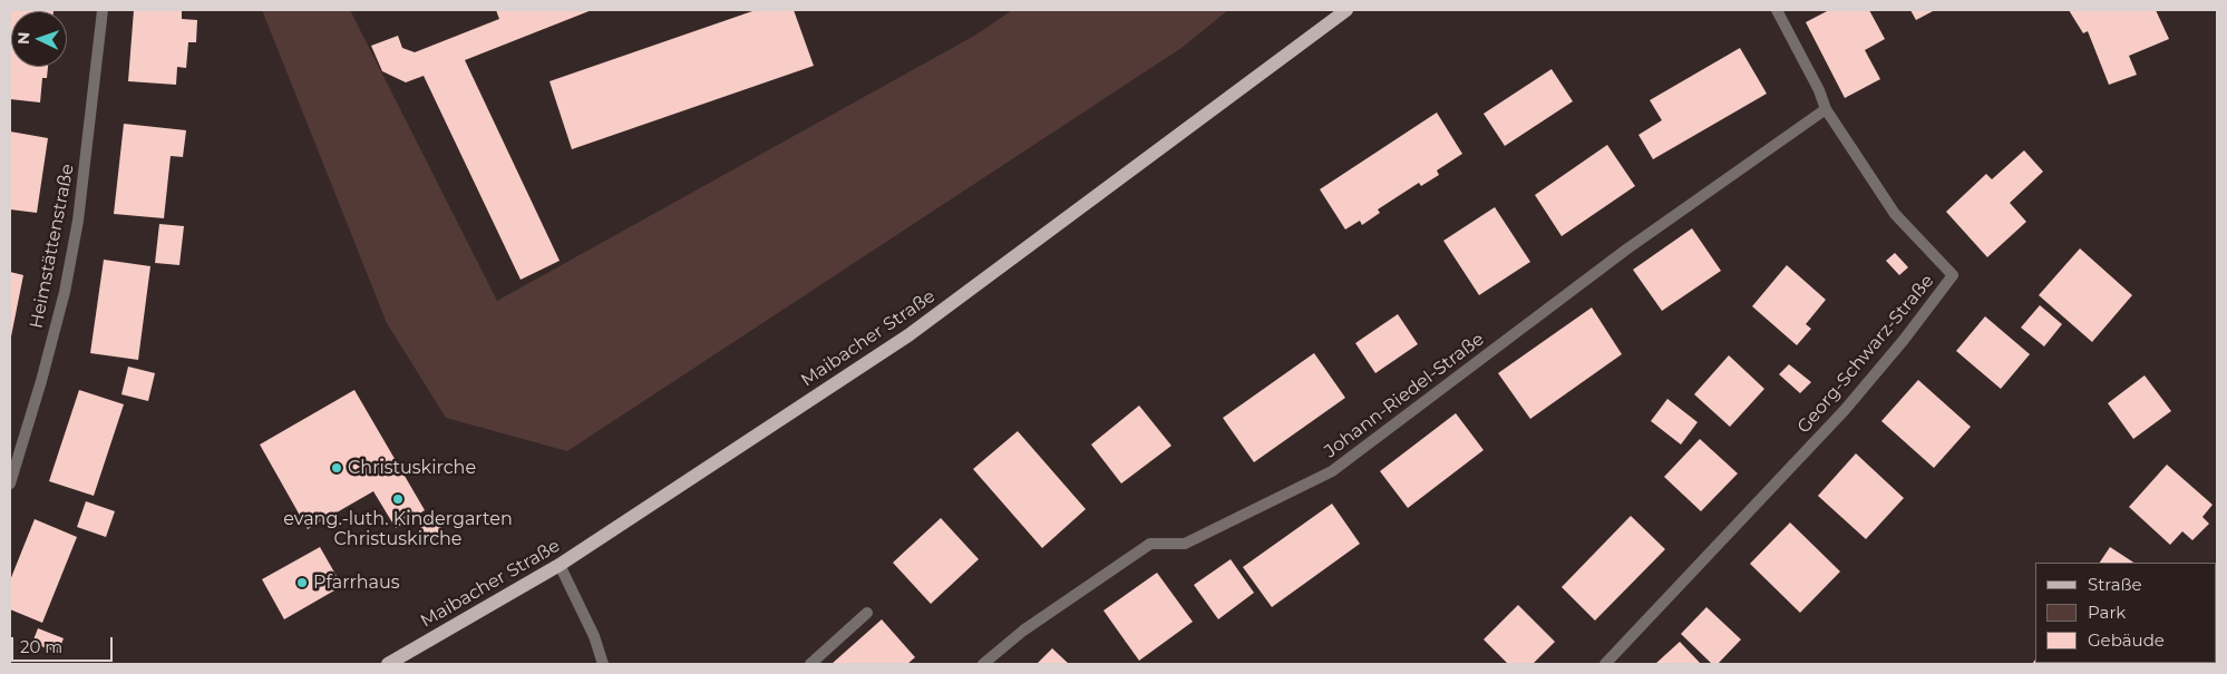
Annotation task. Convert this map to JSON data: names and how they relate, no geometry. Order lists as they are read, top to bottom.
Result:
{
  "streets": {
    "main road": ["Maibacher Straße"],
    "street": ["Heimstättenstraße", "Georg-Schwarz-Straße", "Johann-Riedel-Straße"]
  },
  "crossings": [
    ["Georg-Schwarz-Straße", "Johann-Riedel-Straße"]
  ],
  "places": ["Christuskirche", "evang.-luth. Kindergarten Christuskirche", "Pfarrhaus"],
  "legend": ["Straße", "Park", "Gebäude"],
  "scale_bar": "20 m",
  "north": "left"
}
